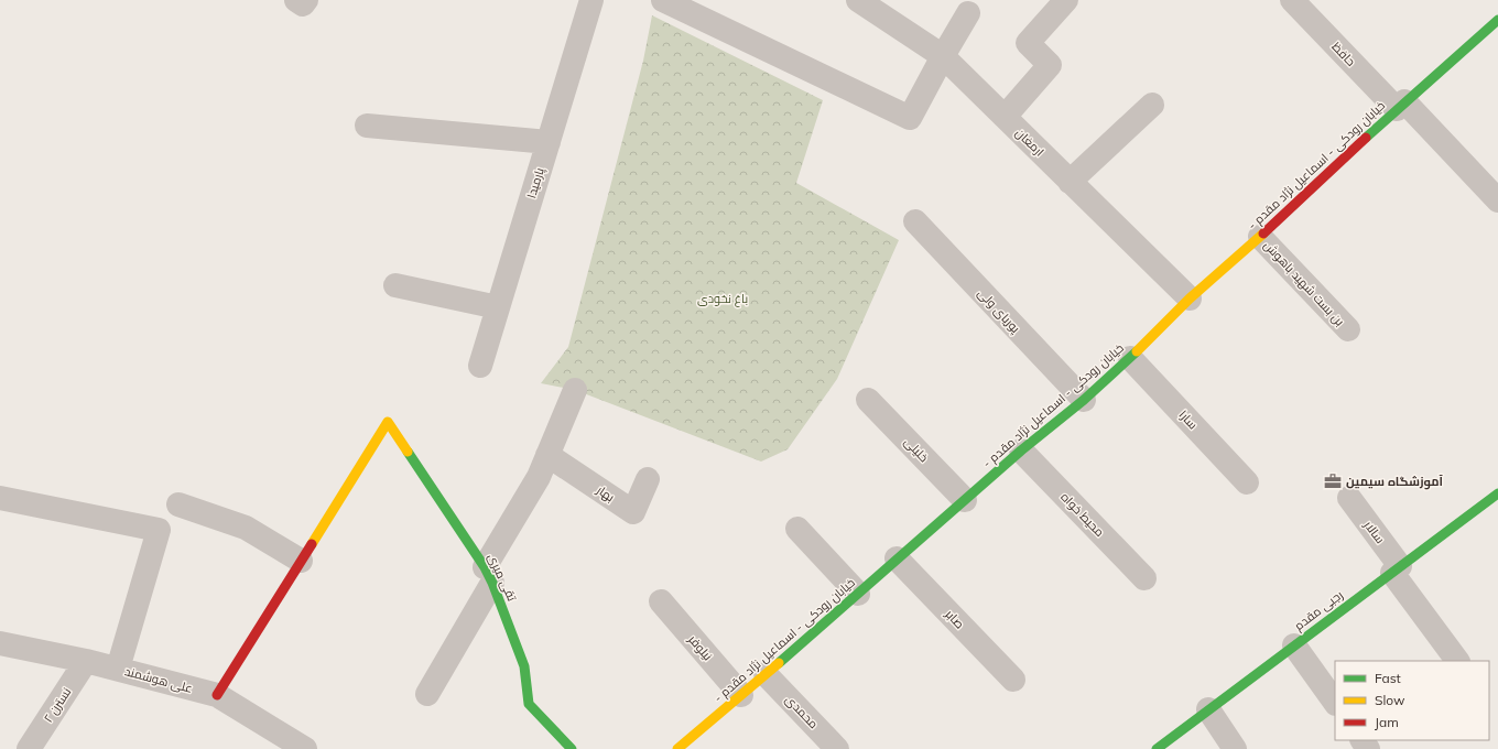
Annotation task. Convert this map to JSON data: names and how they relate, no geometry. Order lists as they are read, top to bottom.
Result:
{
  "streets": {
    "street": [
      "حافظ",
      "ارمغان",
      "- خیابان رودکی - اسماعیل نژاد مقدم",
      "پارمیدا",
      "بن بست شهید باهوش",
      "پوریای ولی",
      "سارا",
      "خلیلی",
      "بهار",
      "محیط خواه",
      "سالار",
      "تقی میری",
      "رجبی مقدم",
      "صابر",
      "نیلوفر",
      "علی هوشمند",
      "نسترن ۲",
      "محمدی"
    ]
  },
  "crossings": [
    ["حافظ", "- خیابان رودکی - اسماعیل نژاد مقدم"],
    ["ارمغان", "- خیابان رودکی - اسماعیل نژاد مقدم"],
    ["- خیابان رودکی - اسماعیل نژاد مقدم", "بن بست شهید باهوش"],
    ["- خیابان رودکی - اسماعیل نژاد مقدم", "پوریای ولی"],
    ["- خیابان رودکی - اسماعیل نژاد مقدم", "سارا"],
    ["- خیابان رودکی - اسماعیل نژاد مقدم", "خلیلی"],
    ["- خیابان رودکی - اسماعیل نژاد مقدم", "محیط خواه"],
    ["- خیابان رودکی - اسماعیل نژاد مقدم", "صابر"],
    ["- خیابان رودکی - اسماعیل نژاد مقدم", "نیلوفر"],
    ["- خیابان رودکی - اسماعیل نژاد مقدم", "محمدی"],
    ["سالار", "رجبی مقدم"],
    ["علی هوشمند", "نسترن ۲"]
  ],
  "parks": ["باغ نخودی"],
  "places": {
    "office": ["آموزشگاه سیمین"]
  },
  "legend": ["Fast", "Slow", "Jam"]
}
